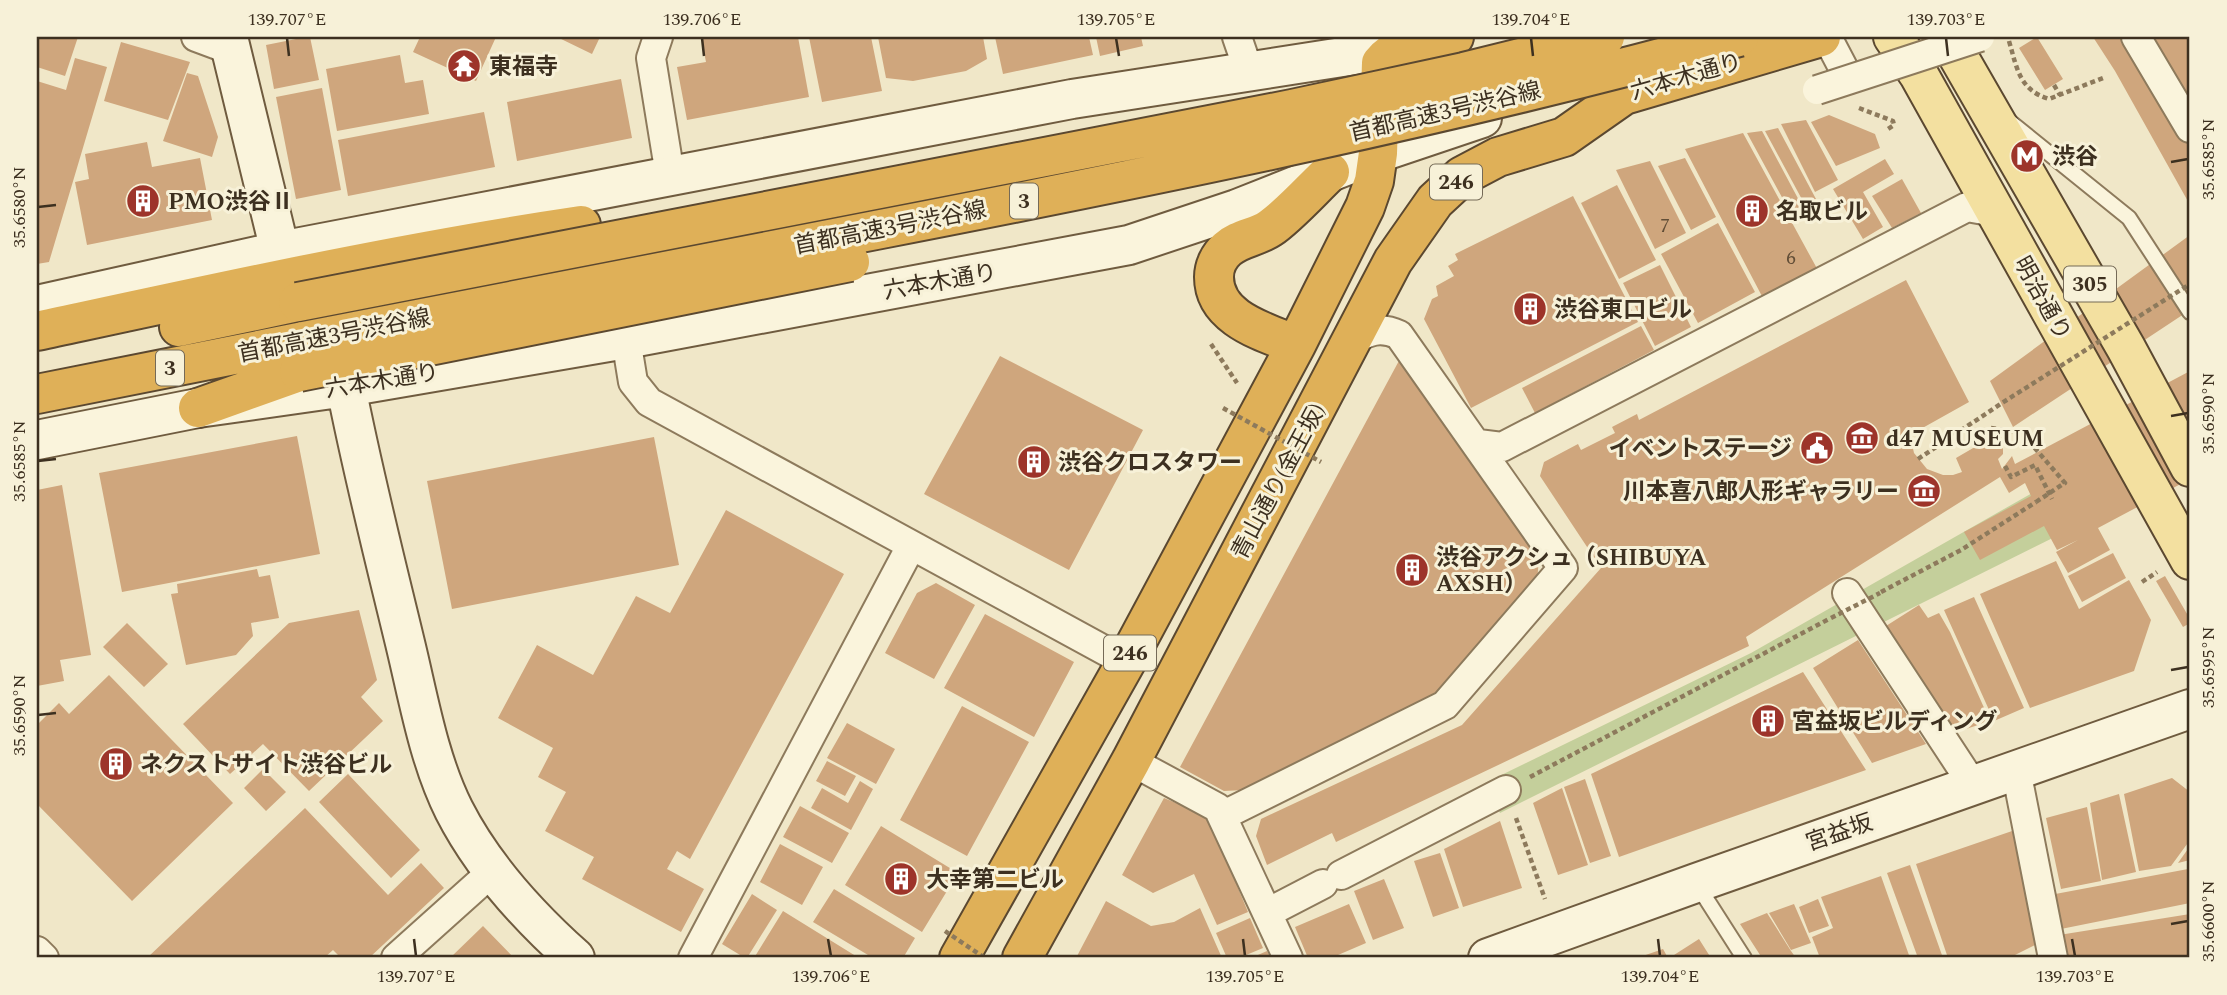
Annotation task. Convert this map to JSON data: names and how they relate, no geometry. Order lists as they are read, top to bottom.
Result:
{
  "streets": {
    "highway": [
      "六本木通り",
      "首都高速3号渋谷線",
      "246",
      "3",
      "青山通り(金王坂)"
    ],
    "main road": ["305", "明治通り", "宮益坂"]
  },
  "crossings": [
    ["六本木通り", "246"],
    ["六本木通り", "青山通り(金王坂)"]
  ],
  "places": {
    "temple": ["東福寺"],
    "metro station": ["渋谷"],
    "building": [
      "PMO渋谷Ⅱ",
      "名取ビル",
      "渋谷東口ビル",
      "渋谷クロスタワー",
      "渋谷アクシュ（SHIBUYA AXSH）",
      "宮益坂ビルディング",
      "ネクストサイト渋谷ビル",
      "大幸第二ビル"
    ],
    "museum": ["d47 MUSEUM", "川本喜八郎人形ギャラリー"],
    "public building": ["イベントステージ"]
  },
  "house_numbers": ["7", "6"],
  "coordinates": [
    "139.707°E",
    "139.706°E",
    "139.705°E",
    "139.704°E",
    "139.703°E",
    "35.6585°N",
    "35.6580°N",
    "35.6590°N",
    "35.6595°N",
    "35.6600°N"
  ]
}
